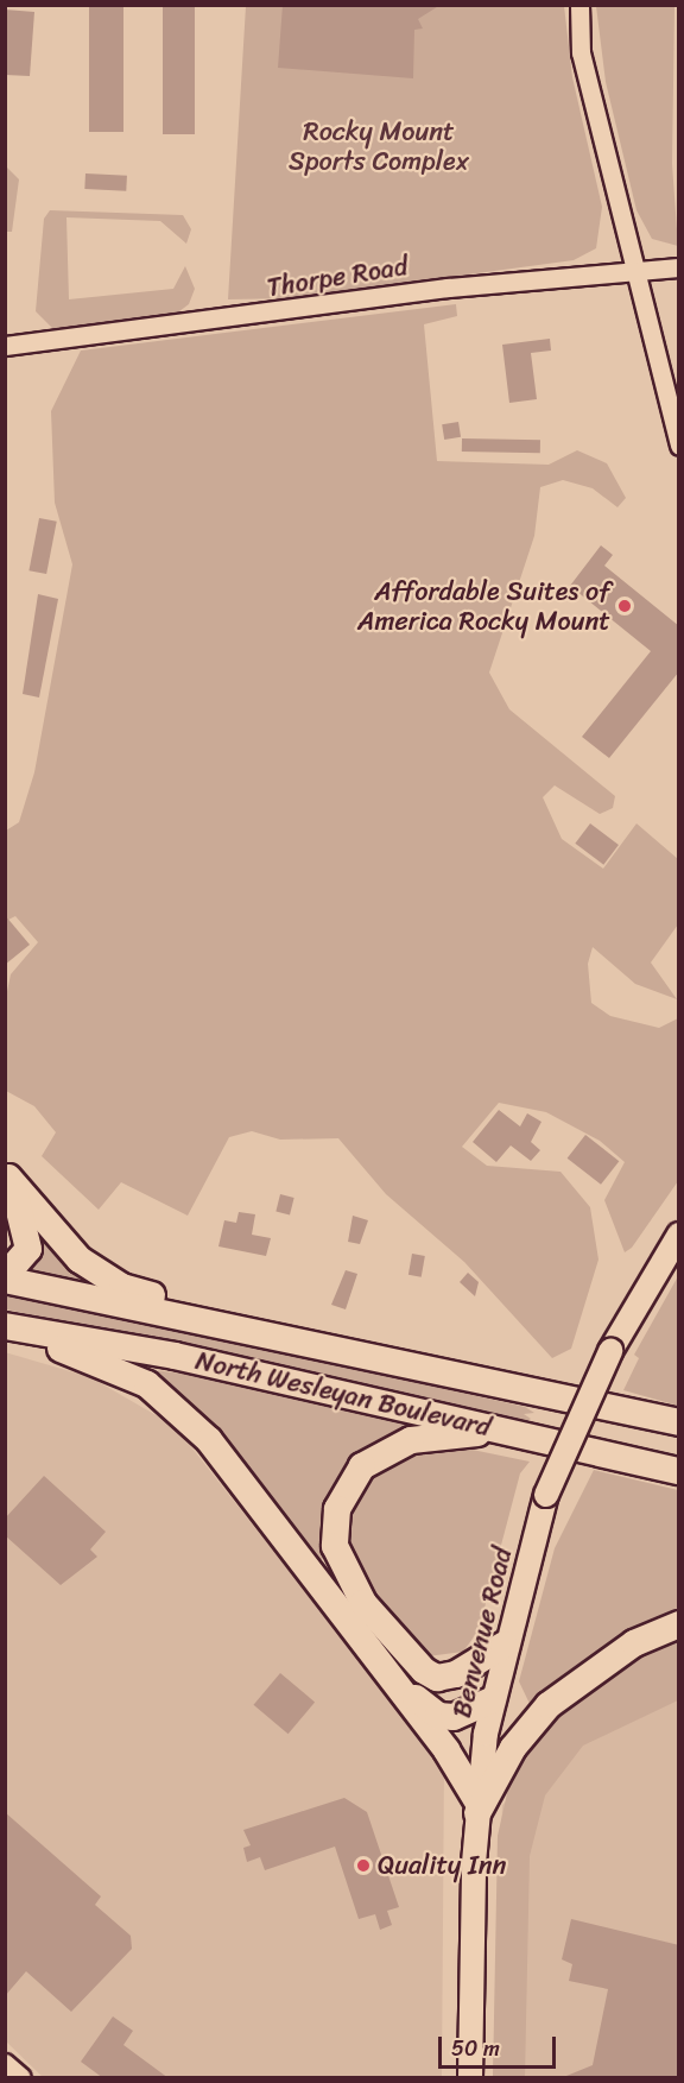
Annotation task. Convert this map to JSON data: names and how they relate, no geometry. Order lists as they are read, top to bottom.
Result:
{
  "streets": {
    "highway": ["North Wesleyan Boulevard"],
    "main road": ["Benvenue Road"],
    "street": ["Thorpe Road"]
  },
  "parks": ["Rocky Mount Sports Complex"],
  "places": ["Affordable Suites of America Rocky Mount", "Quality Inn"],
  "scale_bar": "50 m"
}
